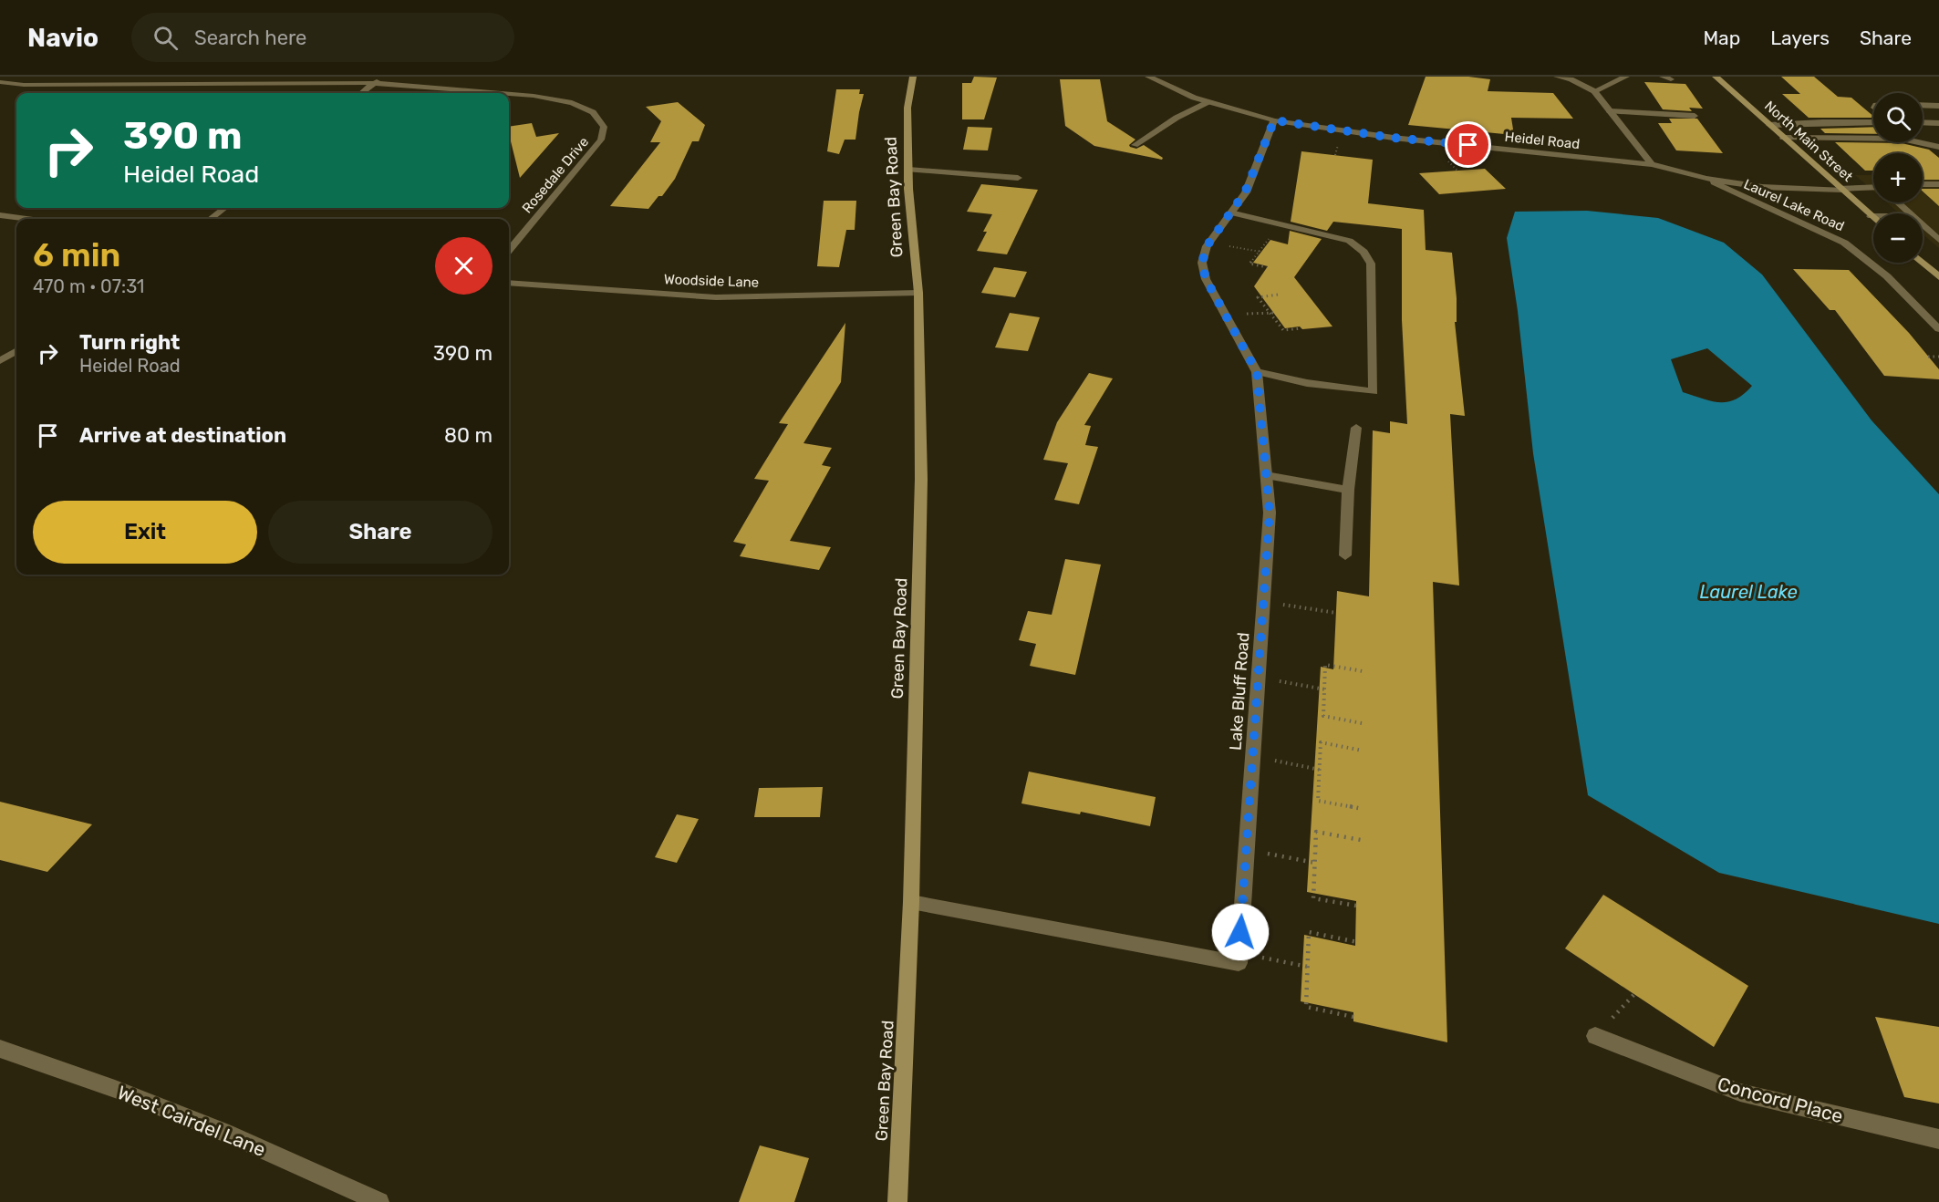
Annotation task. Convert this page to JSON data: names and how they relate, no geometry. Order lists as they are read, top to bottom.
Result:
{
  "streets": {
    "street": [
      "Heidel Road",
      "North Main Street",
      "Rosedale Drive",
      "Green Bay Road",
      "Laurel Lake Road",
      "Woodside Lane",
      "Lake Bluff Road",
      "Concord Place",
      "West Cairdel Lane"
    ]
  },
  "crossings": [
    ["Heidel Road", "North Main Street"],
    ["Heidel Road", "Laurel Lake Road"],
    ["Heidel Road", "Lake Bluff Road"],
    ["Green Bay Road", "Woodside Lane"]
  ],
  "water": ["Laurel Lake"],
  "page": {
    "header": "Navio",
    "search": "Search here",
    "nav": ["Map", "Layers", "Share"],
    "map_buttons": ["+", "−"],
    "turn": ["390 m", "Heidel Road"],
    "heading": ["6 min", "470 m · 07:31"],
    "list": [
      {
        "name": "Turn right",
        "note": "Heidel Road",
        "value": "390 m"
      },
      {
        "name": "Arrive at destination",
        "value": "80 m"
      }
    ],
    "buttons": ["Exit", "Share"]
  }
}
